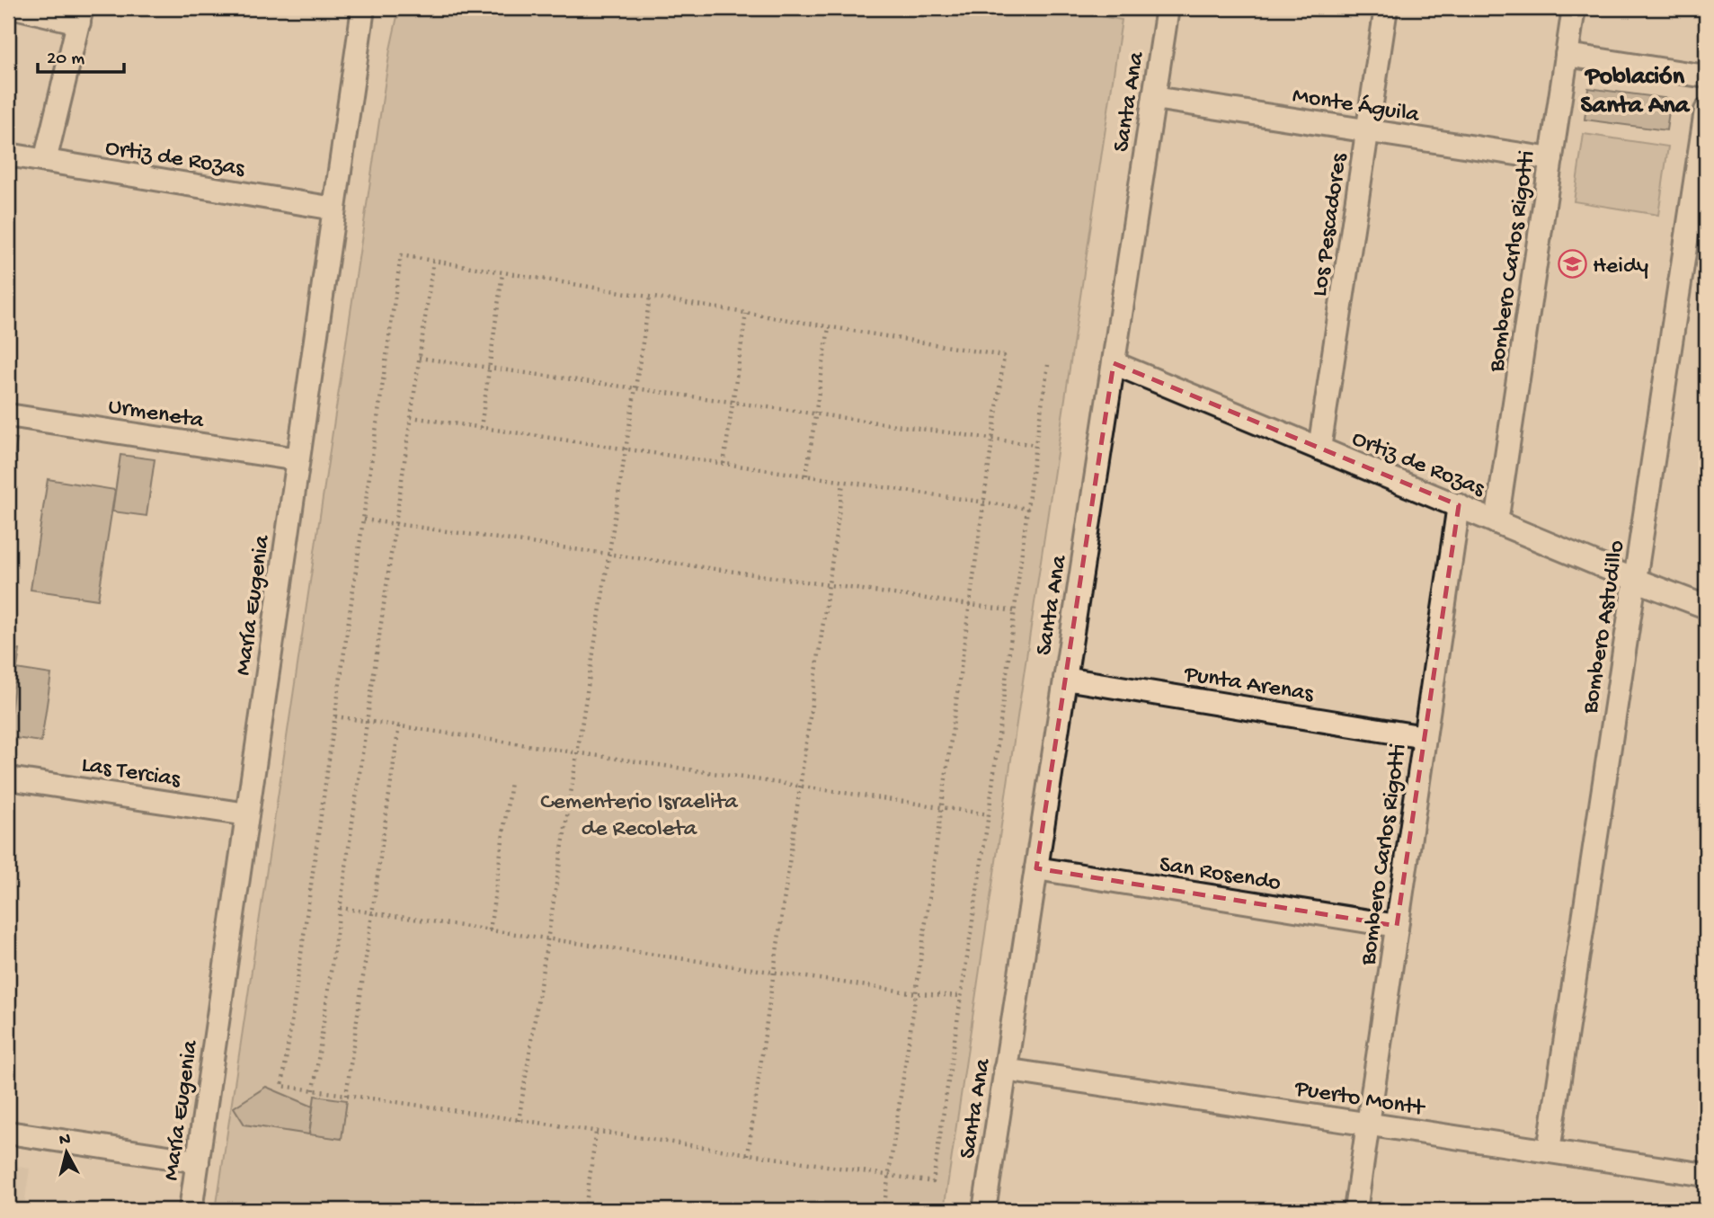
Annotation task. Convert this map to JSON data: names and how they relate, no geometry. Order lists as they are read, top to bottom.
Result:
{
  "streets": {
    "street": [
      "Santa Ana",
      "Monte Águila",
      "Ortiz de Rozas",
      "Los Pescadores",
      "Bombero Carlos Rigotti",
      "Urmeneta",
      "María Eugenia",
      "Bombero Astudillo",
      "Punta Arenas",
      "Las Tercias",
      "San Rosendo",
      "Puerto Montt"
    ]
  },
  "crossings": [
    ["Santa Ana", "Monte Águila"],
    ["Santa Ana", "Ortiz de Rozas"],
    ["Santa Ana", "Punta Arenas"],
    ["Santa Ana", "San Rosendo"],
    ["Santa Ana", "Puerto Montt"],
    ["Monte Águila", "Los Pescadores"],
    ["Monte Águila", "Bombero Carlos Rigotti"],
    ["Ortiz de Rozas", "Los Pescadores"],
    ["Ortiz de Rozas", "Bombero Carlos Rigotti"],
    ["Ortiz de Rozas", "María Eugenia"],
    ["Ortiz de Rozas", "Bombero Astudillo"],
    ["Bombero Carlos Rigotti", "Punta Arenas"],
    ["Bombero Carlos Rigotti", "San Rosendo"],
    ["Bombero Carlos Rigotti", "Puerto Montt"],
    ["Urmeneta", "María Eugenia"],
    ["María Eugenia", "Las Tercias"],
    ["Bombero Astudillo", "Puerto Montt"]
  ],
  "districts": ["Población Santa Ana"],
  "parks": ["Cementerio Israelita de Recoleta"],
  "places": {
    "school or university": ["Heidy"]
  },
  "scale_bar": "20 m",
  "north": "top"
}
